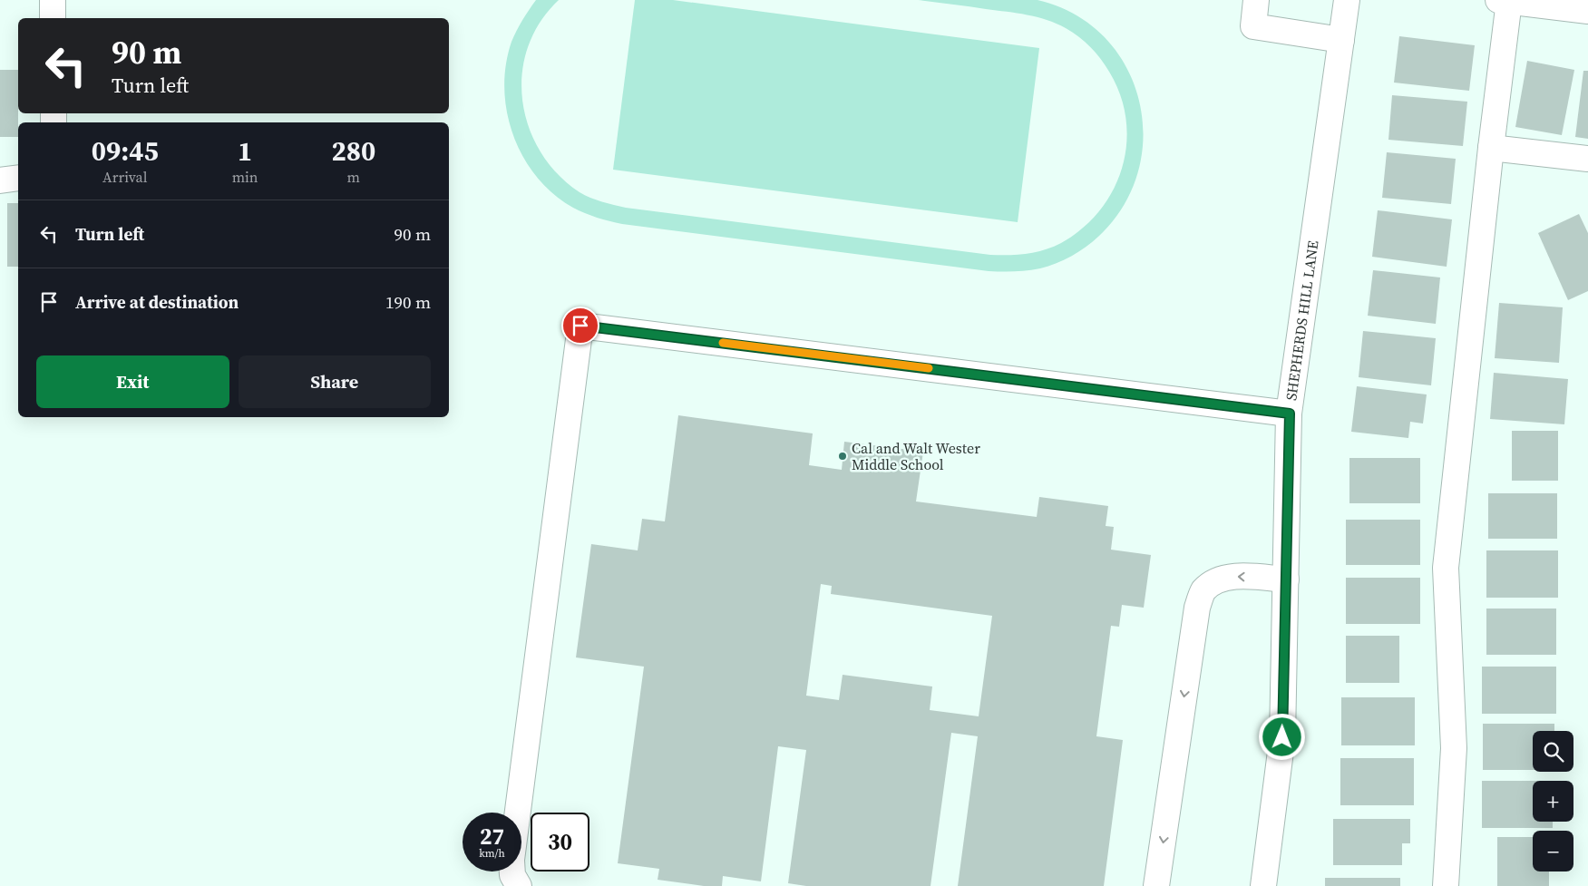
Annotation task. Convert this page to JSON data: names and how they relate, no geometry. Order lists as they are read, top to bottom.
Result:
{
  "streets": {
    "street": ["SHEPHERDS HILL LANE"]
  },
  "places": ["Cal and Walt Wester Middle School"],
  "page": {
    "turn": ["90 m", "Turn left"],
    "eta": [
      "09:45",
      "Arrival",
      "1",
      "min",
      "280",
      "m"
    ],
    "list": [
      {
        "name": "Turn left",
        "value": "90 m"
      },
      {
        "name": "Arrive at destination",
        "value": "190 m"
      }
    ],
    "buttons": ["Exit", "Share"],
    "map_buttons": ["+", "−"],
    "speed": "27 km/h",
    "limit": "30"
  }
}
